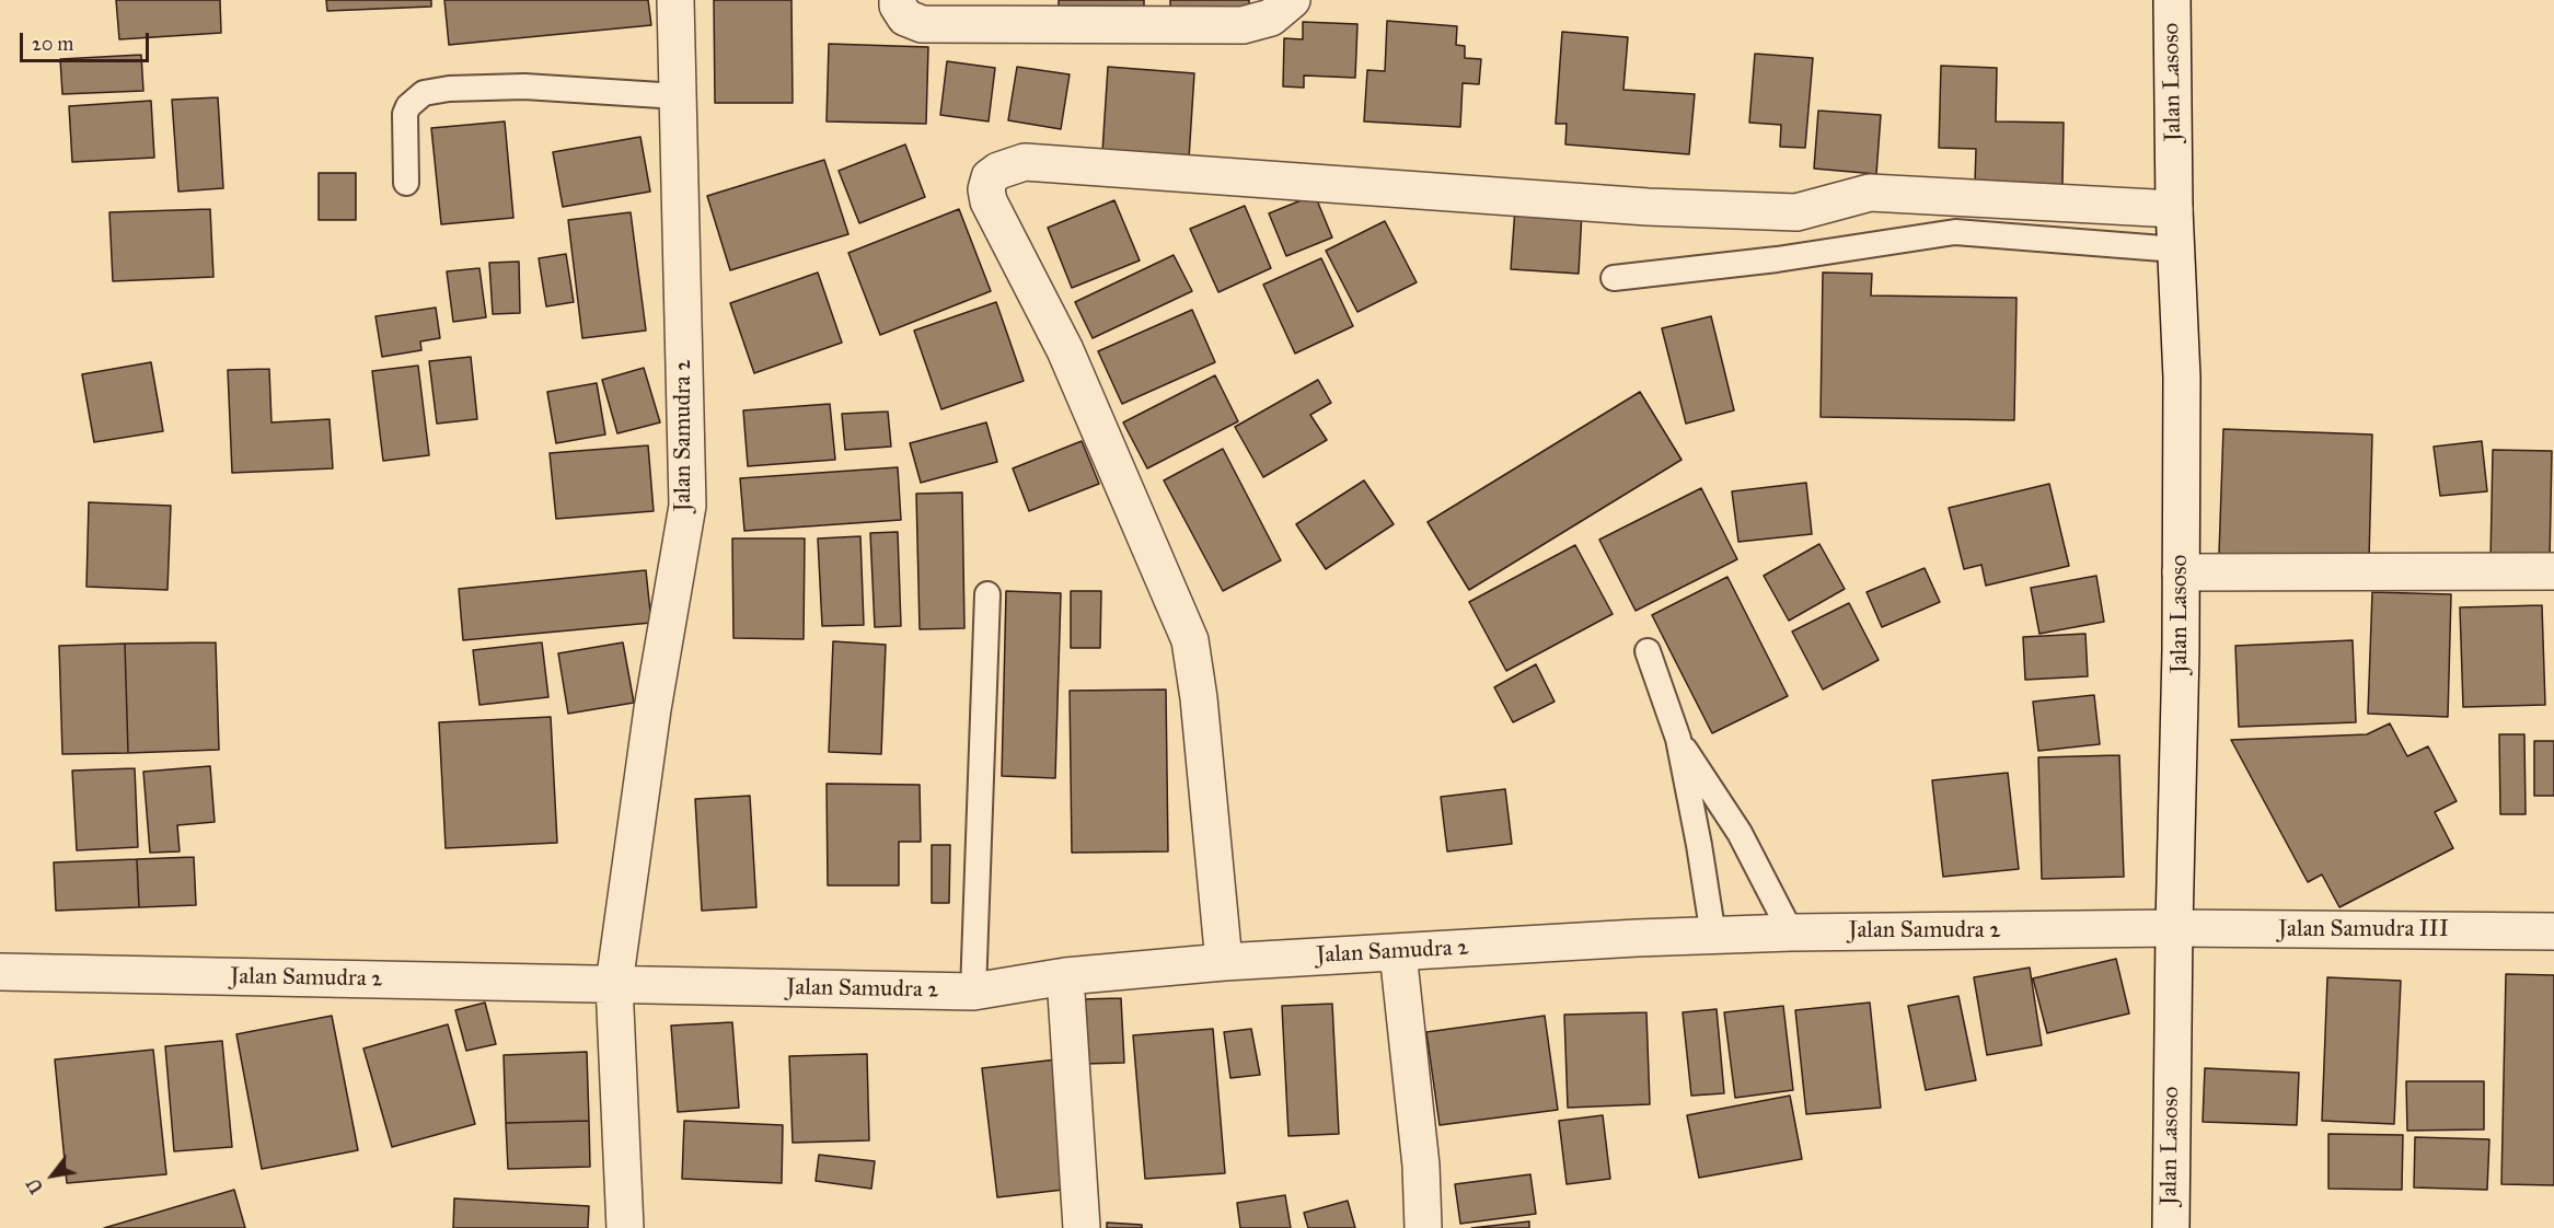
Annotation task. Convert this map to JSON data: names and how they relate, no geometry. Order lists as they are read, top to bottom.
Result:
{
  "streets": {
    "street": ["Jalan Lasoso", "Jalan Samudra 2", "Jalan Samudra III"]
  },
  "crossings": [
    ["Jalan Lasoso", "Jalan Samudra 2"],
    ["Jalan Lasoso", "Jalan Samudra III"],
    ["Jalan Samudra 2", "Jalan Samudra III"]
  ],
  "scale_bar": "20 m",
  "north": "bottom left"
}
